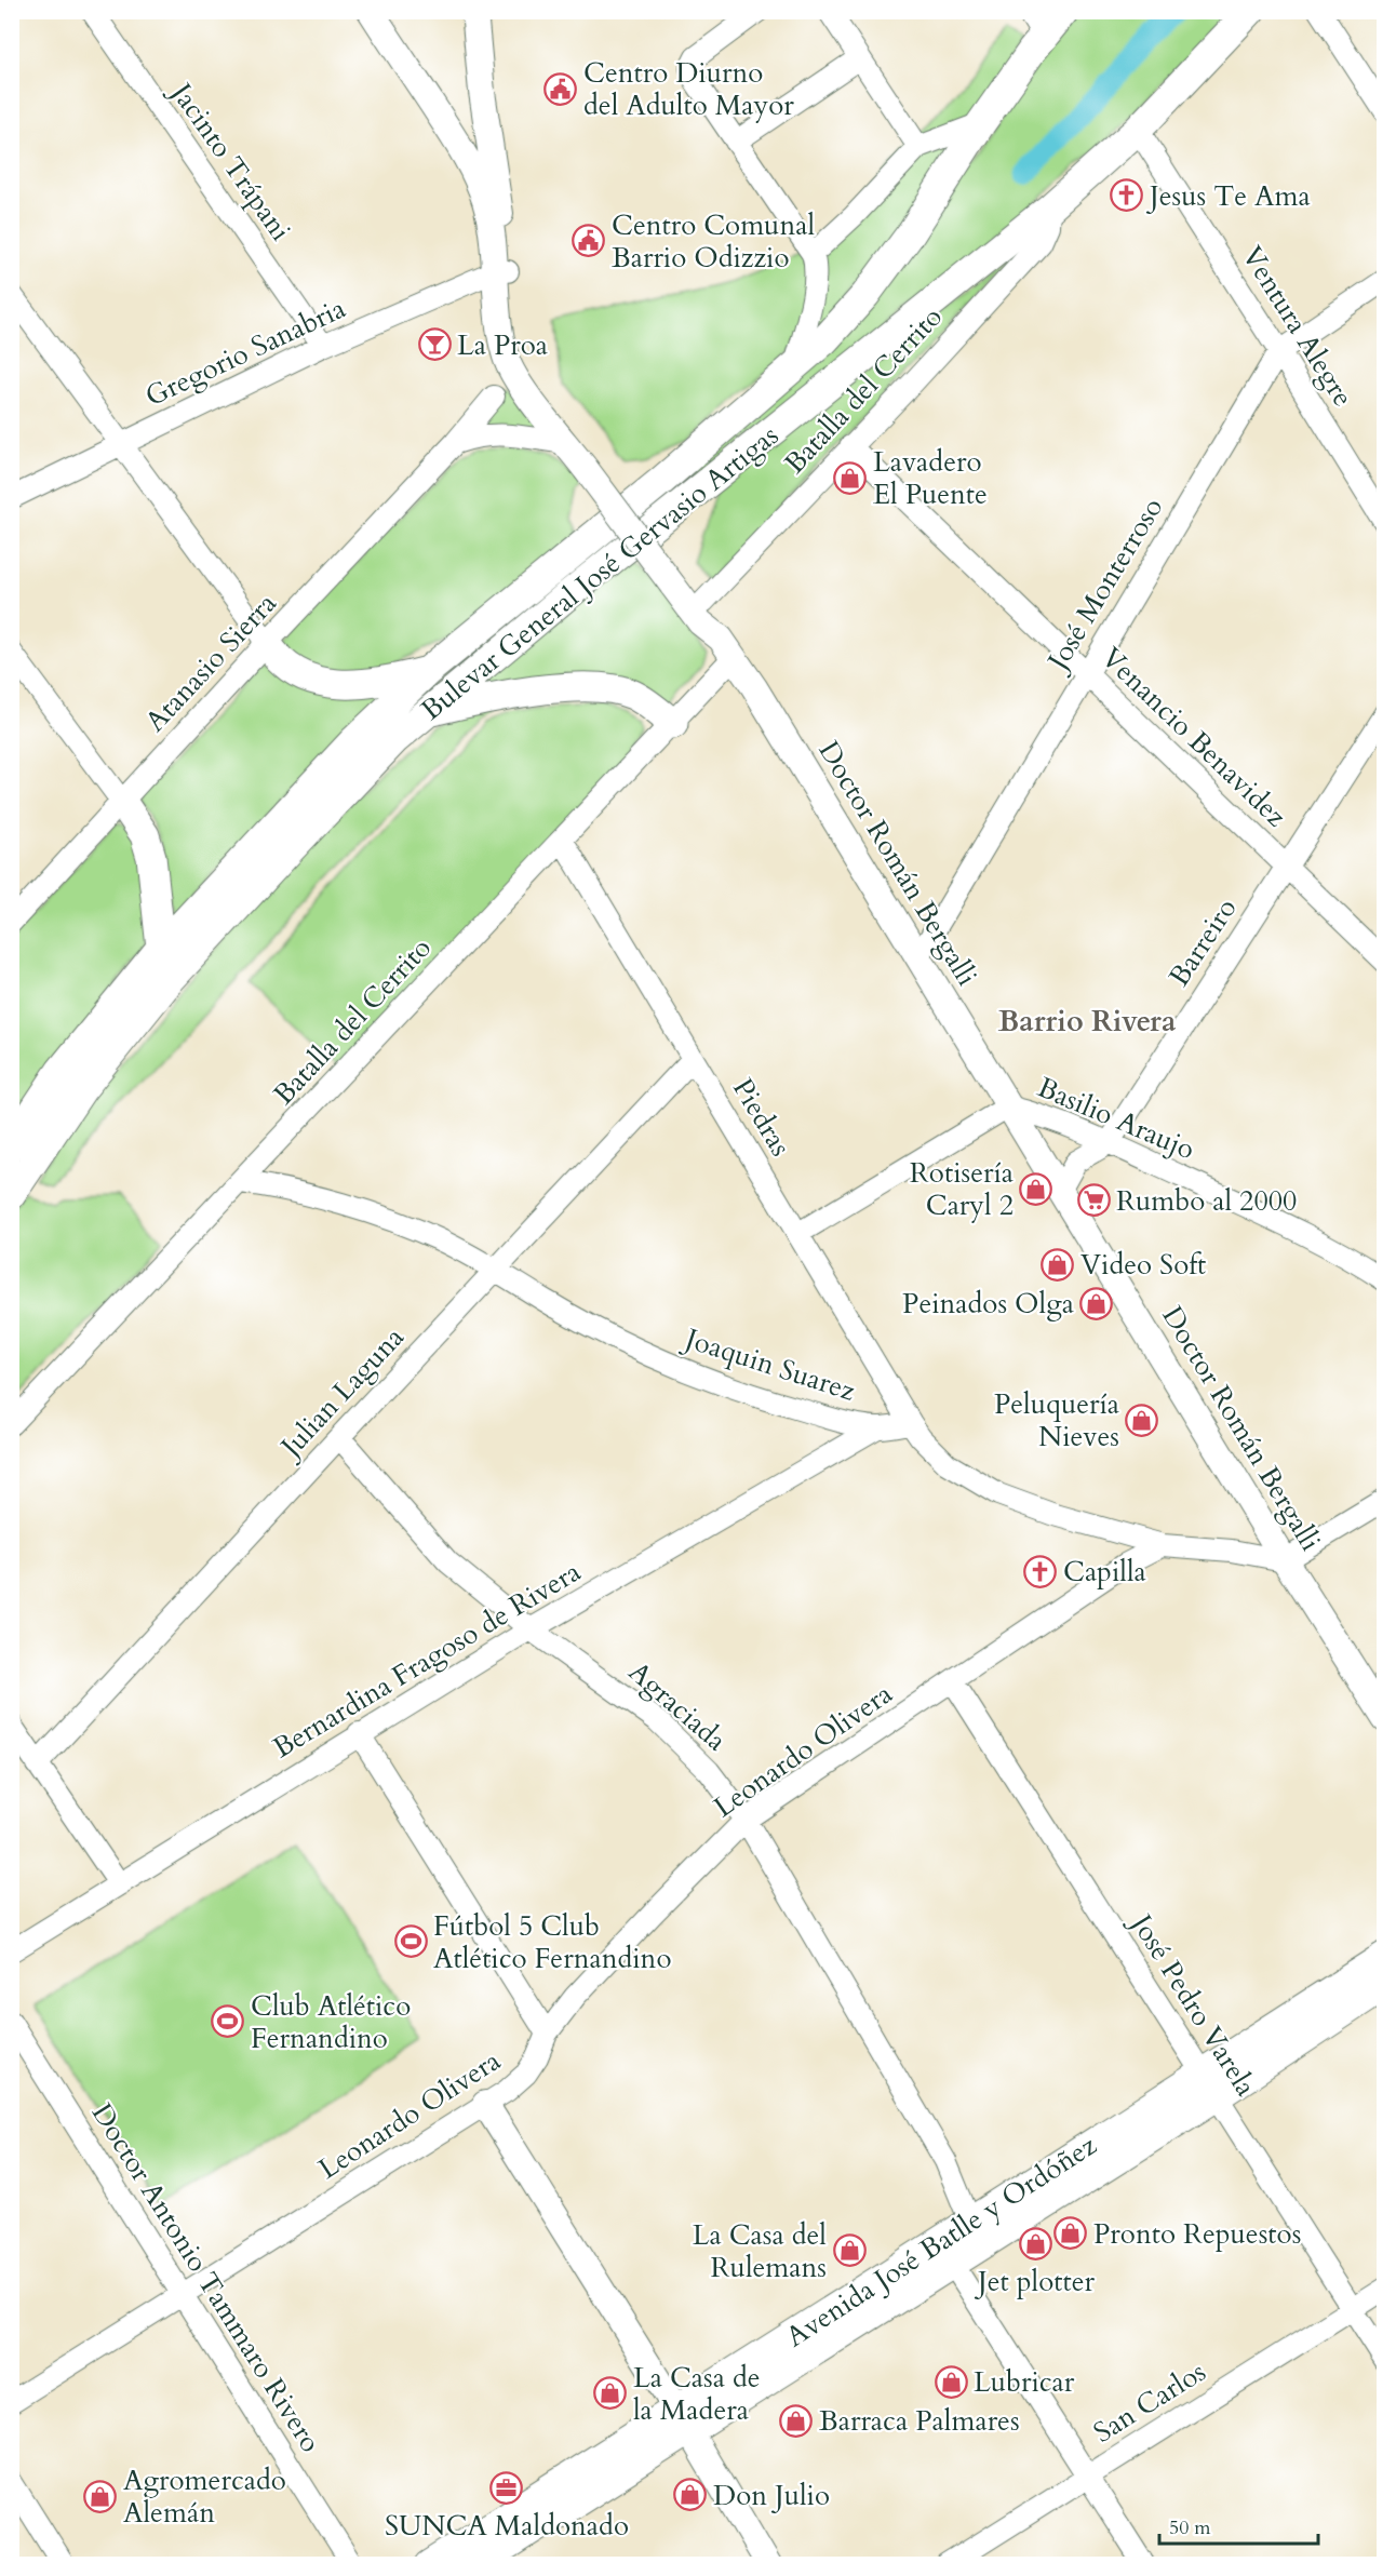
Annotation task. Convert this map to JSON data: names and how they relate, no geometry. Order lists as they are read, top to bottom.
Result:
{
  "streets": {
    "main road": ["Bulevar General José Gervasio Artigas", "Avenida José Batlle y Ordóñez"],
    "street": [
      "Jacinto Trápani",
      "Ventura Alegre",
      "Gregorio Sanabria",
      "Batalla del Cerrito",
      "José Monterroso",
      "Atanasio Sierra",
      "Venancio Benavidez",
      "Doctor Román Bergalli",
      "Barreiro",
      "Piedras",
      "Basilio Araujo",
      "Joaquin Suarez",
      "Julian Laguna",
      "Bernardina Fragoso de Rivera",
      "Agraciada",
      "Leonardo Olivera",
      "José Pedro Varela",
      "Doctor Antonio Tammaro Rivero",
      "San Carlos"
    ]
  },
  "crossings": [
    ["Jacinto Trápani", "Gregorio Sanabria"],
    ["Ventura Alegre", "Bulevar General José Gervasio Artigas"],
    ["Ventura Alegre", "José Monterroso"],
    ["Batalla del Cerrito", "Bulevar General José Gervasio Artigas"],
    ["Batalla del Cerrito", "Venancio Benavidez"],
    ["Batalla del Cerrito", "Doctor Román Bergalli"],
    ["Batalla del Cerrito", "Piedras"],
    ["Batalla del Cerrito", "Joaquin Suarez"],
    ["José Monterroso", "Venancio Benavidez"],
    ["José Monterroso", "Doctor Román Bergalli"],
    ["Venancio Benavidez", "Barreiro"],
    ["Doctor Román Bergalli", "Barreiro"],
    ["Doctor Román Bergalli", "Basilio Araujo"],
    ["Barreiro", "Basilio Araujo"],
    ["Piedras", "Basilio Araujo"],
    ["Piedras", "Joaquin Suarez"],
    ["Piedras", "Julian Laguna"],
    ["Joaquin Suarez", "Julian Laguna"],
    ["Joaquin Suarez", "Bernardina Fragoso de Rivera"],
    ["Julian Laguna", "Agraciada"],
    ["Bernardina Fragoso de Rivera", "Agraciada"],
    ["Agraciada", "Leonardo Olivera"],
    ["Agraciada", "Avenida José Batlle y Ordóñez"],
    ["Leonardo Olivera", "José Pedro Varela"],
    ["Leonardo Olivera", "Doctor Antonio Tammaro Rivero"],
    ["José Pedro Varela", "Avenida José Batlle y Ordóñez"],
    ["José Pedro Varela", "San Carlos"]
  ],
  "districts": ["Barrio Rivera"],
  "places": {
    "public building": ["Centro Diurno del Adulto Mayor", "Centro Comunal Barrio Odizzio"],
    "church": ["Jesus Te Ama", "Capilla"],
    "bar": ["La Proa"],
    "shop": [
      "Lavadero El Puente",
      "Rotisería Caryl 2",
      "Video Soft",
      "Peinados Olga",
      "Peluquería Nieves",
      "Pronto Repuestos",
      "Jet plotter",
      "La Casa del Rulemans",
      "Lubricar",
      "La Casa de la Madera",
      "Barraca Palmares",
      "Don Julio",
      "Agromercado Alemán"
    ],
    "supermarket": ["Rumbo al 2000"],
    "sports": ["Fútbol 5 Club Atlético Fernandino", "Club Atlético Fernandino"],
    "office": ["SUNCA Maldonado"]
  },
  "scale_bar": "50 m"
}
